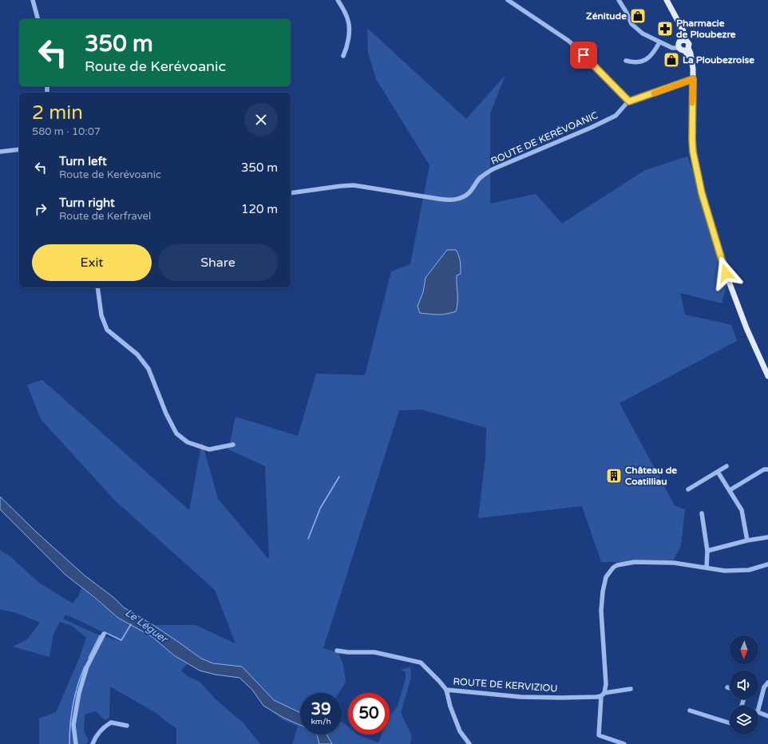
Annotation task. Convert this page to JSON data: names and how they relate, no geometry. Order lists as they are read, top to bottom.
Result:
{
  "streets": {
    "street": ["ROUTE DE KERÉVOANIC", "ROUTE DE KERVIZIOU"]
  },
  "water": ["Le Léguer"],
  "places": {
    "shop": ["Zénitude", "La Ploubezroise"],
    "pharmacy": ["Pharmacie de Ploubezre"],
    "building": ["Château de Coatilliau"]
  },
  "north": "bottom",
  "page": {
    "turn": ["350 m", "Route de Kerévoanic"],
    "heading": ["2 min", "580 m · 10:07"],
    "list": [
      {
        "name": "Turn left",
        "note": "Route de Kerévoanic",
        "value": "350 m"
      },
      {
        "name": "Turn right",
        "note": "Route de Kerfravel",
        "value": "120 m"
      }
    ],
    "buttons": ["Exit", "Share"],
    "speed": "39 km/h",
    "limit": "50"
  }
}
